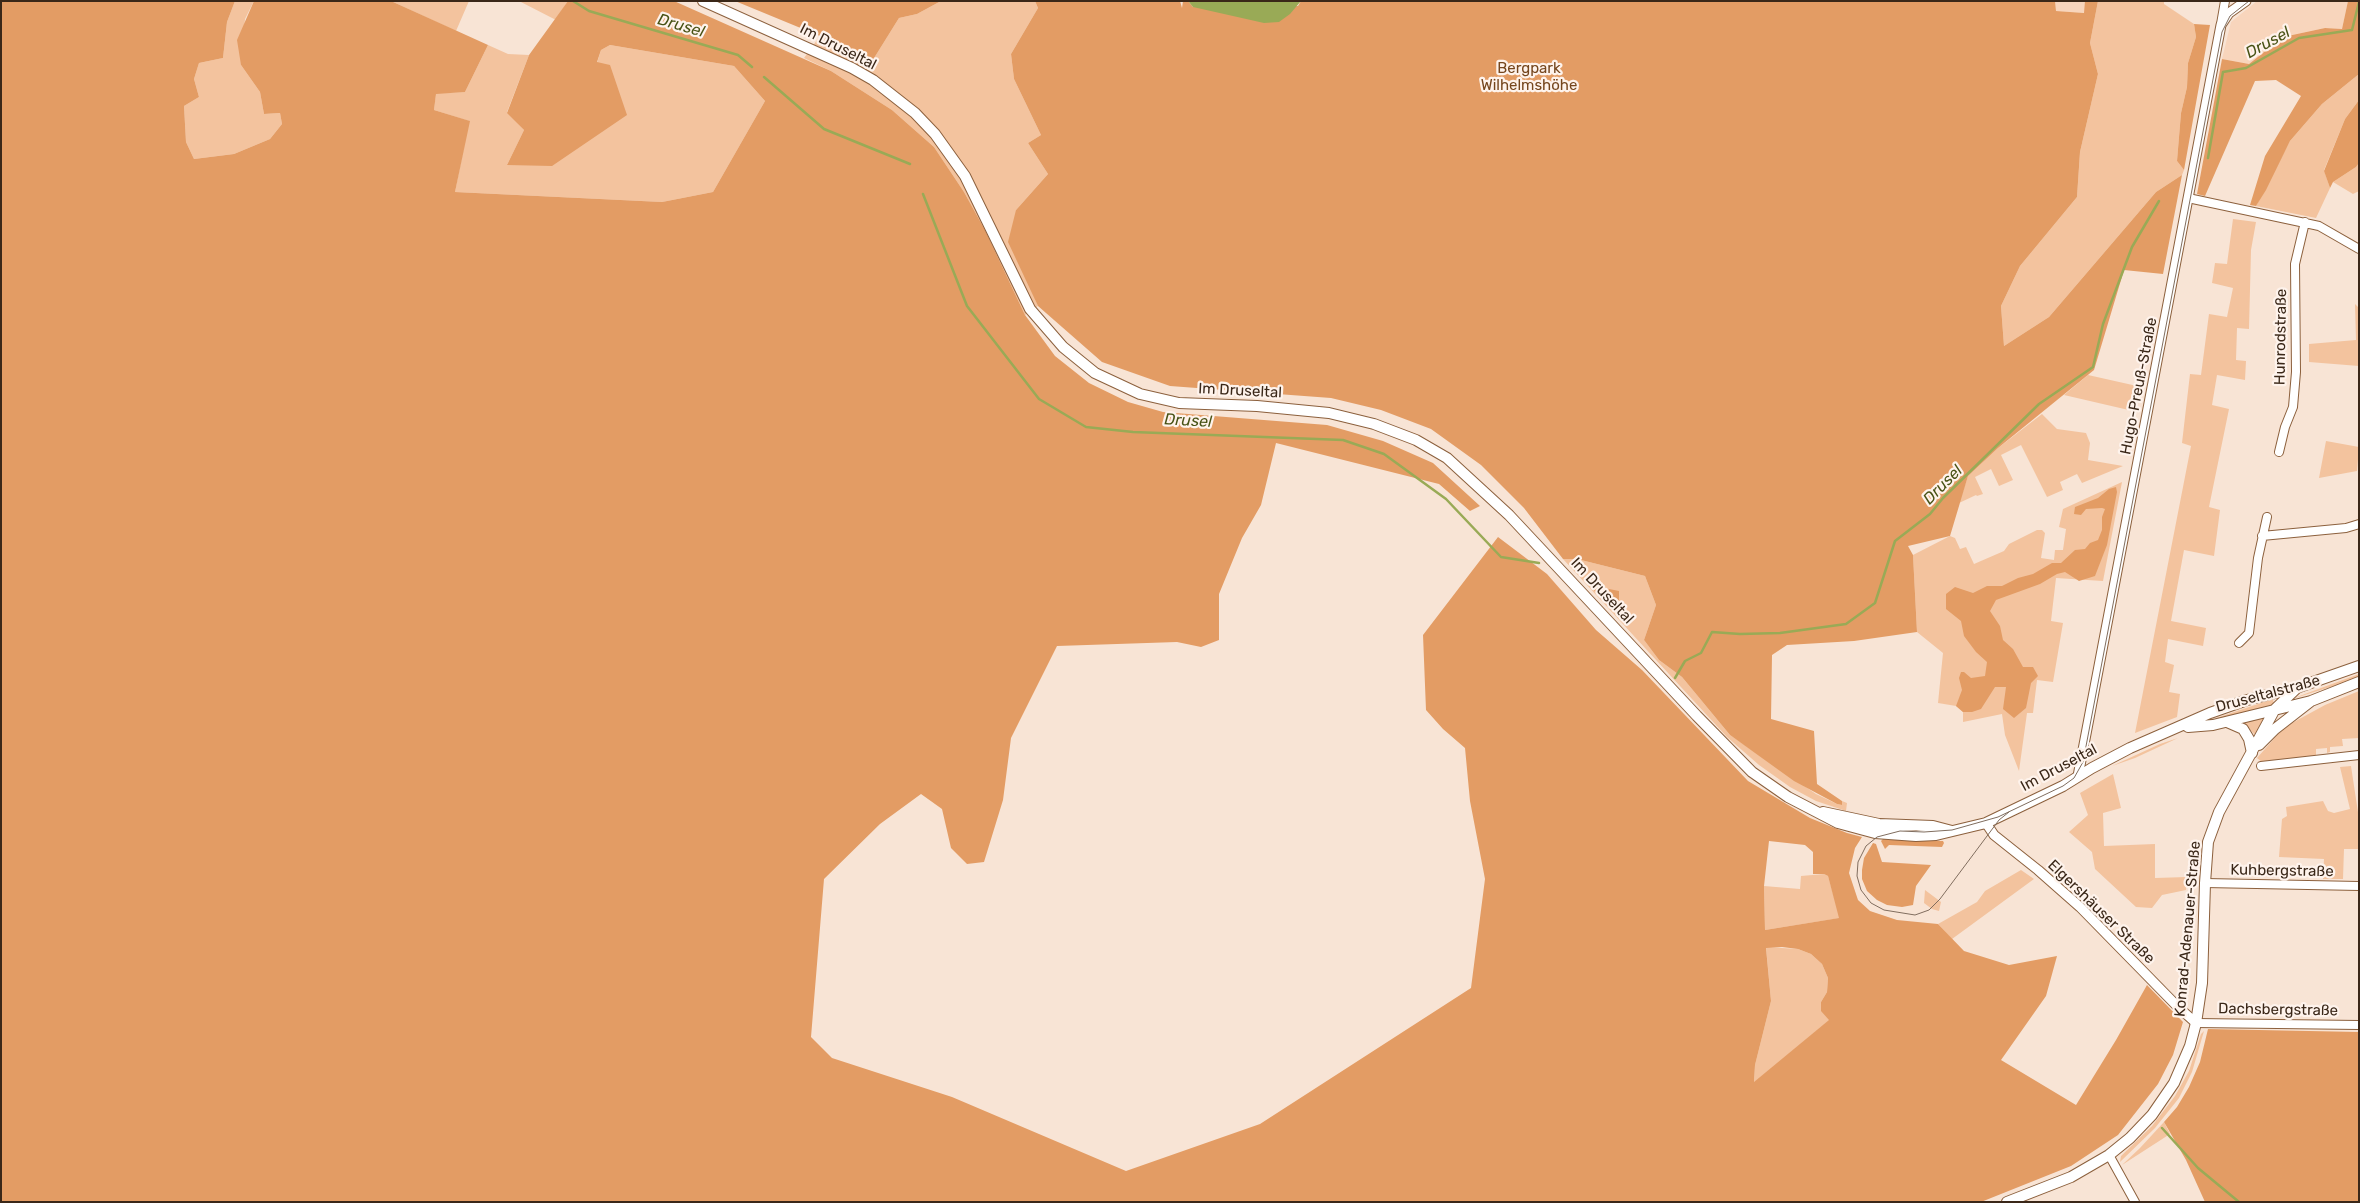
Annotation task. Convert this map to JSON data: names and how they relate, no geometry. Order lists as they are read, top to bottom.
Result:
{
  "streets": {
    "main road": ["Im Druseltal", "Druseltalstraße", "Konrad-Adenauer-Straße"],
    "street": [
      "Hunrodstraße",
      "Hugo-Preuß-Straße",
      "Kuhbergstraße",
      "Elgershäuser Straße",
      "Dachsbergstraße"
    ]
  },
  "crossings": [
    ["Im Druseltal", "Hugo-Preuß-Straße"],
    ["Im Druseltal", "Druseltalstraße"],
    ["Im Druseltal", "Elgershäuser Straße"],
    ["Druseltalstraße", "Konrad-Adenauer-Straße"],
    ["Kuhbergstraße", "Konrad-Adenauer-Straße"],
    ["Elgershäuser Straße", "Konrad-Adenauer-Straße"],
    ["Elgershäuser Straße", "Dachsbergstraße"],
    ["Konrad-Adenauer-Straße", "Dachsbergstraße"]
  ],
  "water": ["Drusel"],
  "parks": ["Bergpark Wilhelmshöhe"]
}
